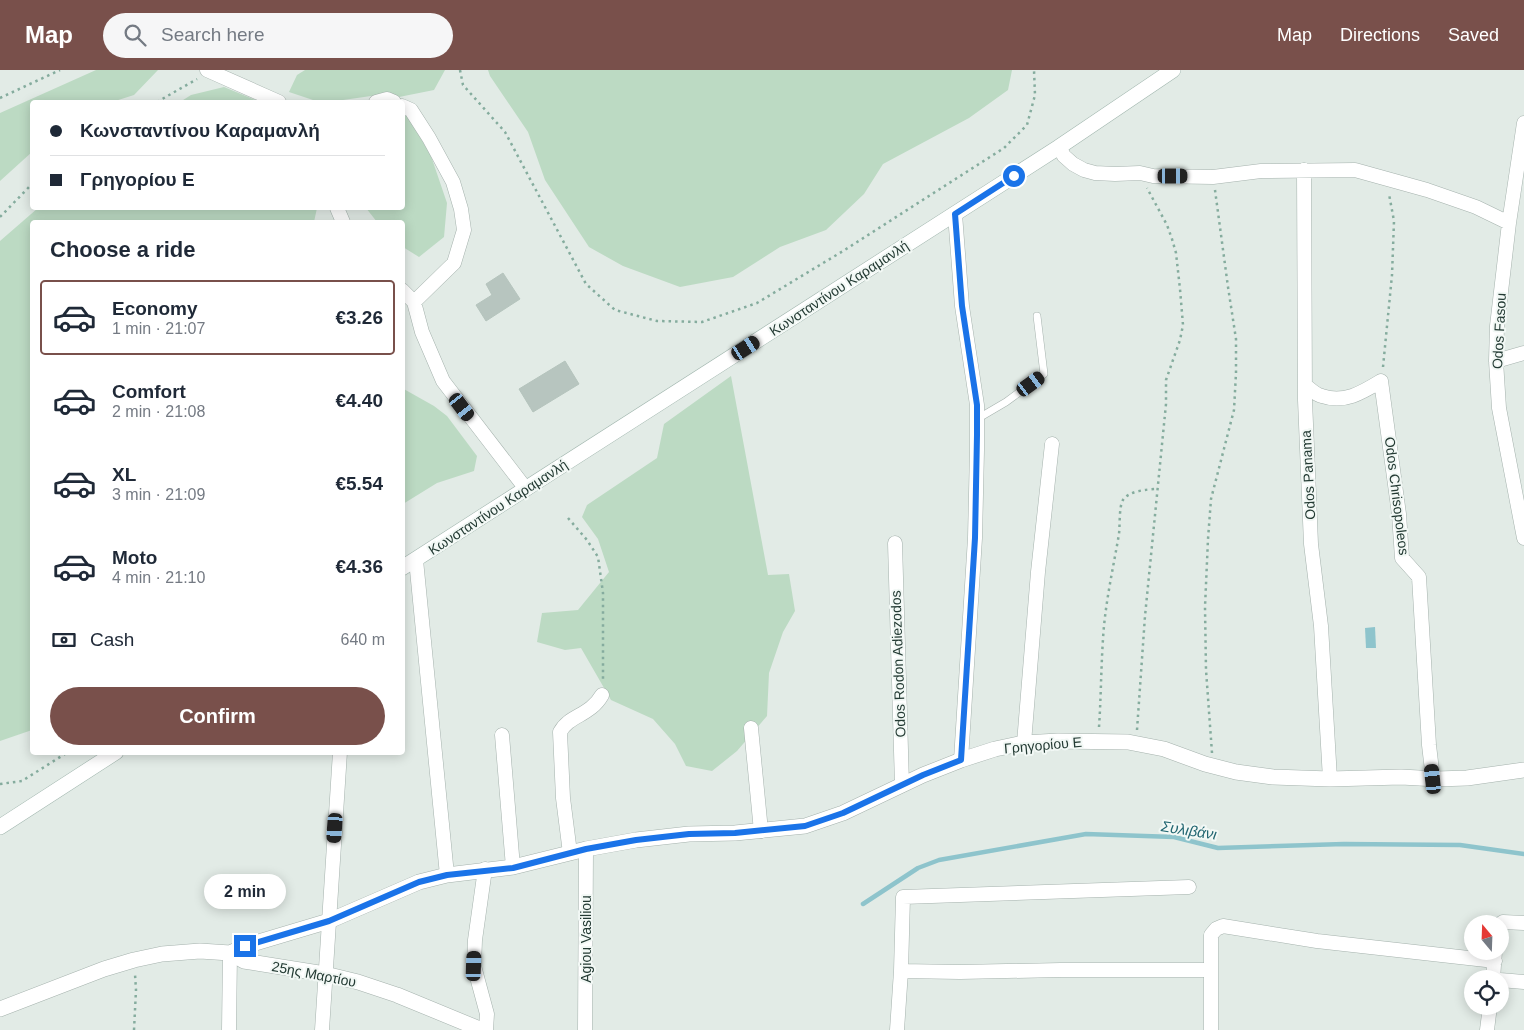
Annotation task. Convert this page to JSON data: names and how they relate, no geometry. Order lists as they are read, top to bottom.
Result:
{
  "streets": {
    "street": [
      "Κωνσταντίνου Καραμανλή",
      "Odos Fasou",
      "Odos Panama",
      "Odos Chrisopoleos",
      "Odos Rodon Adiezodos",
      "Γρηγορίου Ε",
      "Agiou Vasiliou",
      "25ης Μαρτίου"
    ]
  },
  "crossings": [
    ["Odos Panama", "Γρηγορίου Ε"],
    ["Odos Chrisopoleos", "Γρηγορίου Ε"],
    ["Odos Rodon Adiezodos", "Γρηγορίου Ε"],
    ["Γρηγορίου Ε", "Agiou Vasiliou"],
    ["Γρηγορίου Ε", "25ης Μαρτίου"]
  ],
  "water": ["Συλιβάνι"],
  "north": "top",
  "page": {
    "header": "Map",
    "search": "Search here",
    "nav": ["Map", "Directions", "Saved"],
    "banner": ["Κωνσταντίνου Καραμανλή", "Γρηγορίου Ε"],
    "heading": "Choose a ride",
    "list": [
      {
        "name": "Economy",
        "note": "1 min · 21:07",
        "value": "€3.26"
      },
      {
        "name": "Comfort",
        "note": "2 min · 21:08",
        "value": "€4.40"
      },
      {
        "name": "XL",
        "note": "3 min · 21:09",
        "value": "€5.54"
      },
      {
        "name": "Moto",
        "note": "4 min · 21:10",
        "value": "€4.36"
      }
    ],
    "pay": ["Cash", "640 m"],
    "buttons": "Confirm",
    "bubble": "2 min"
  }
}
